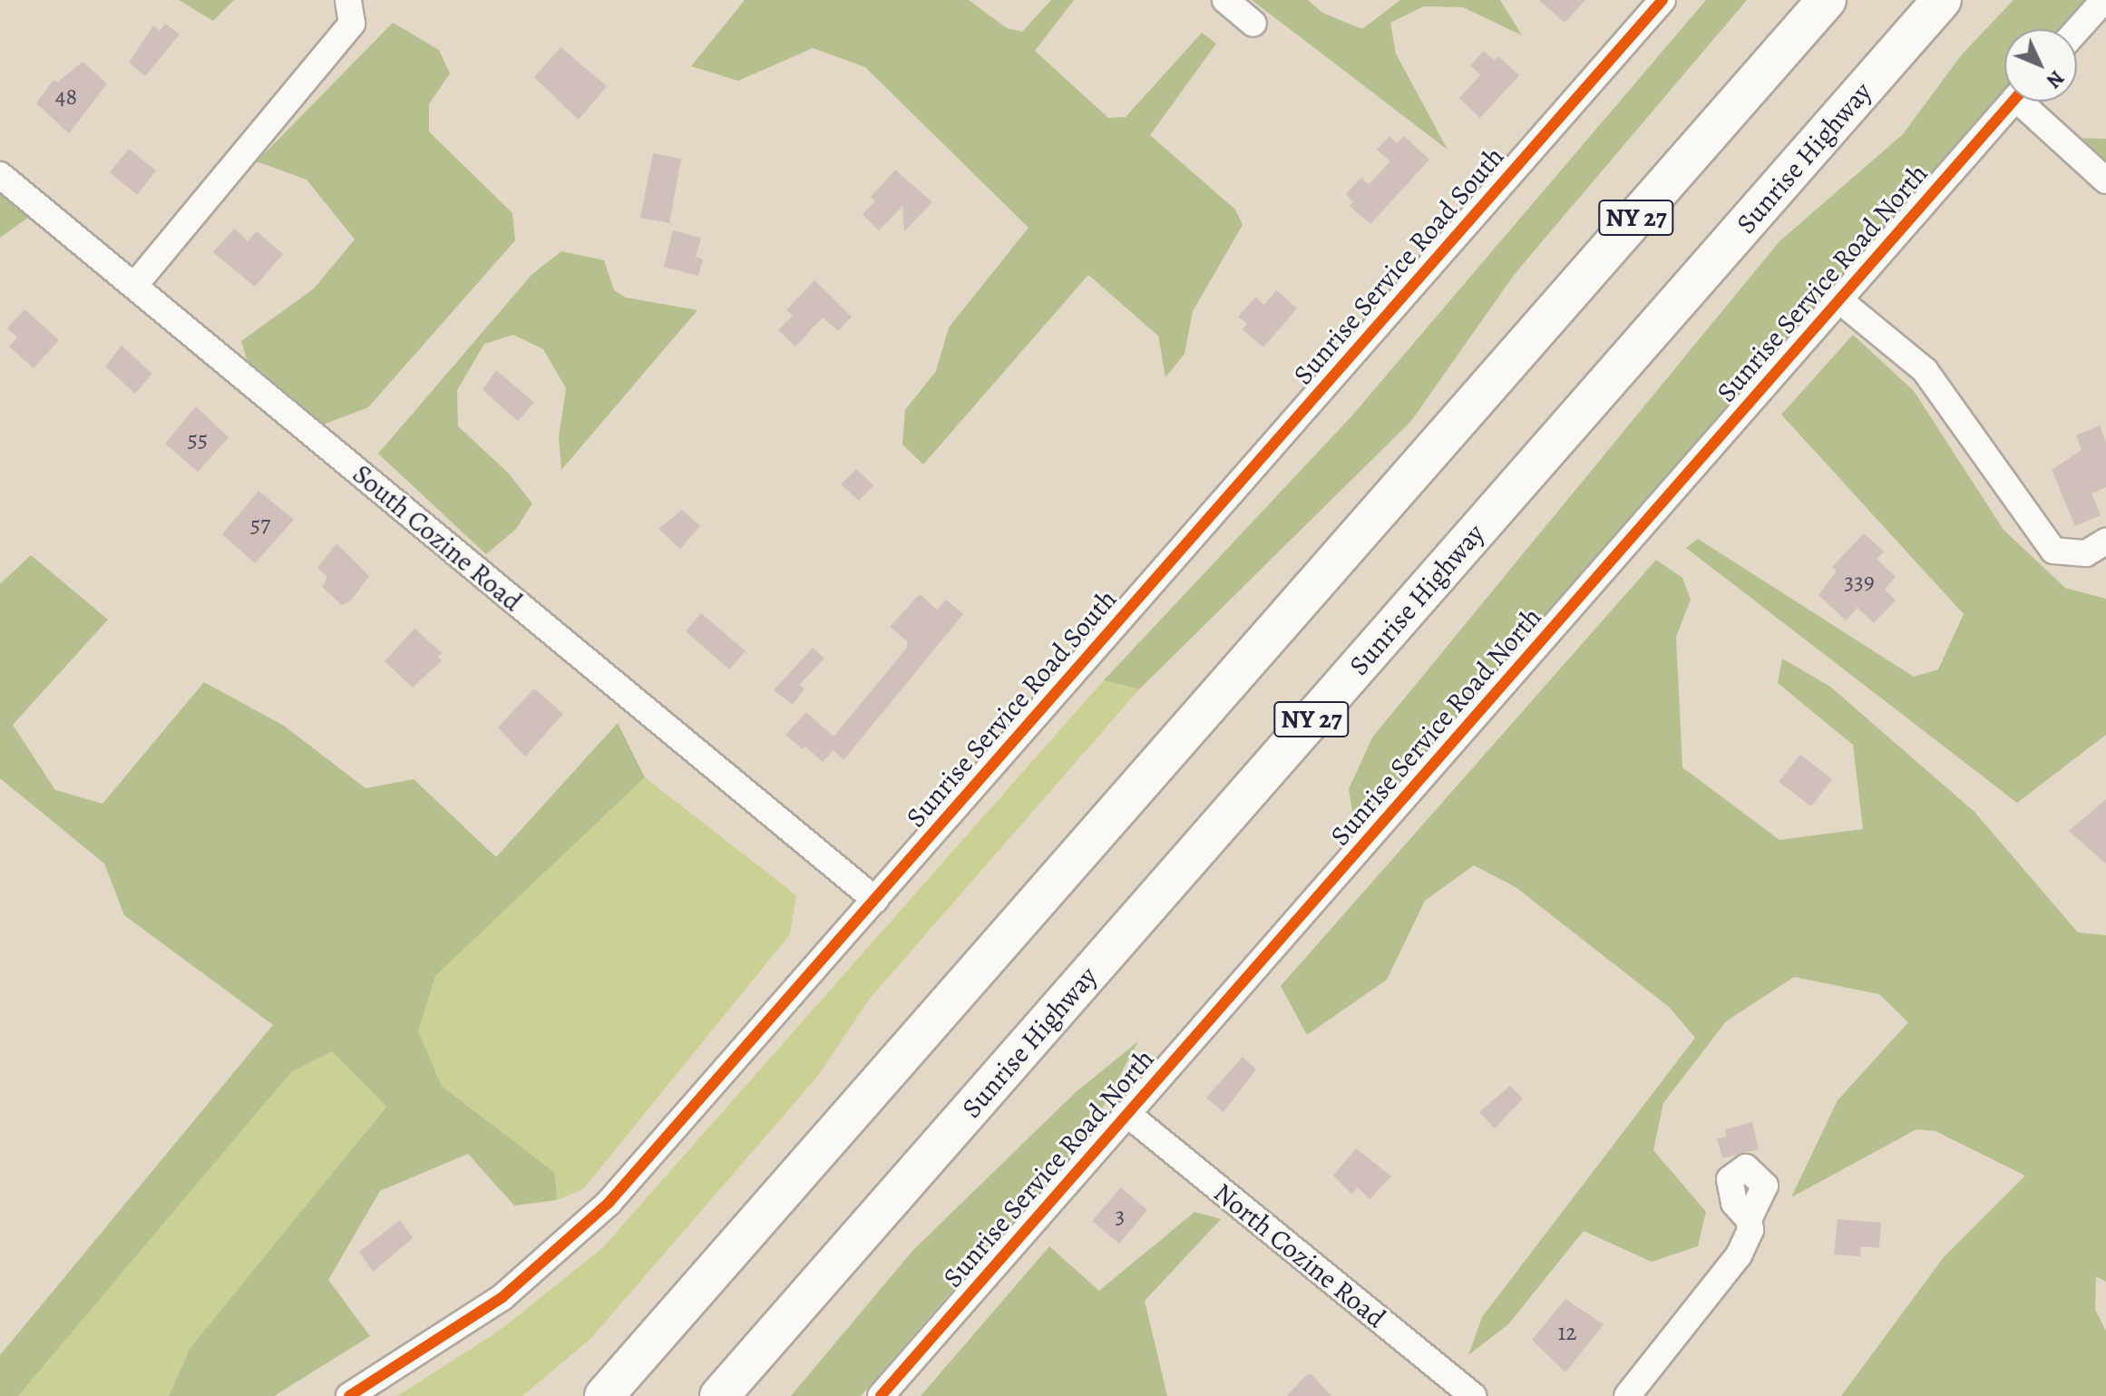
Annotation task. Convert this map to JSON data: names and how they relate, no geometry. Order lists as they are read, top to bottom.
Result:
{
  "streets": {
    "highway": ["Sunrise Highway", "NY 27"],
    "street": [
      "Sunrise Service Road South",
      "Sunrise Service Road North",
      "South Cozine Road",
      "North Cozine Road"
    ]
  },
  "crossings": [
    ["Sunrise Service Road South", "South Cozine Road"],
    ["Sunrise Service Road North", "North Cozine Road"]
  ],
  "house_numbers": [
    "48",
    "55",
    "57",
    "339",
    "3",
    "12"
  ],
  "north": "bottom right"
}
